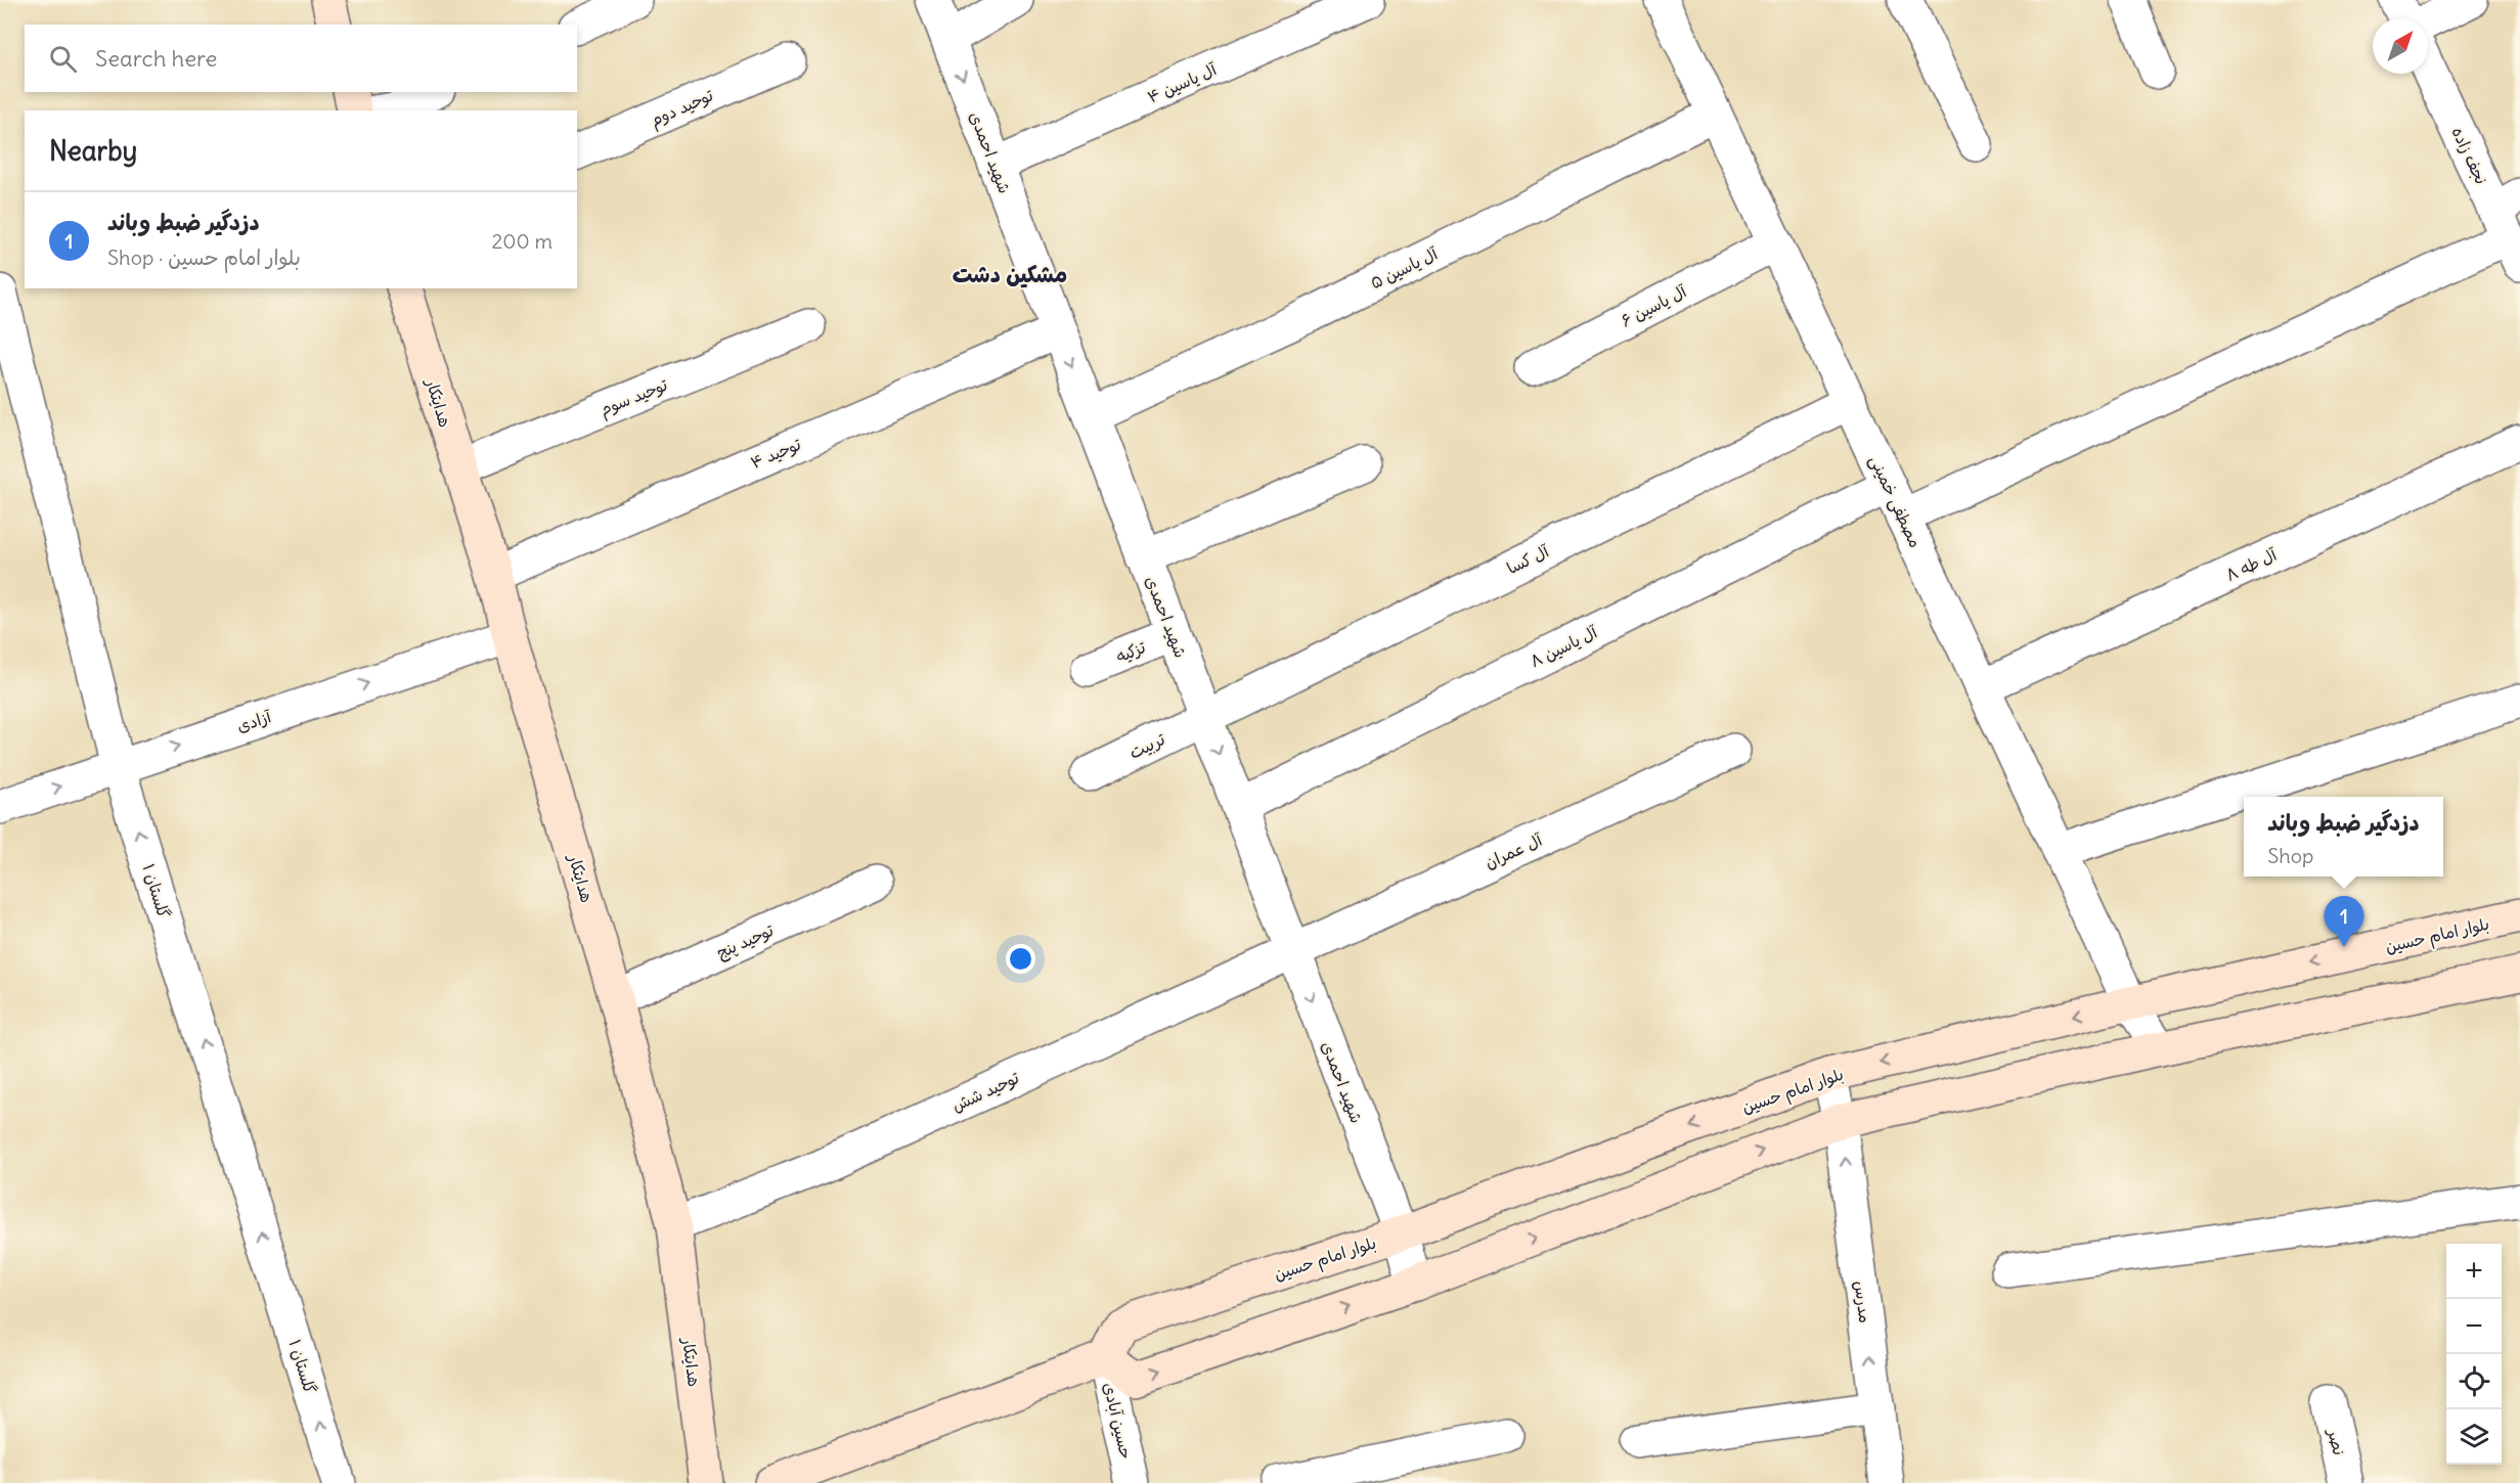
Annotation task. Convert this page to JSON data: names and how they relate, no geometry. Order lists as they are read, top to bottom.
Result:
{
  "streets": {
    "main road": ["هدایتکار", "بلوار امام حسین"],
    "street": [
      "آل یاسین ۴",
      "توحید دوم",
      "شهید احمدی",
      "نجف زاده",
      "آل یاسین ۵",
      "آل یاسین ۶",
      "توحید سوم",
      "توحید ۴",
      "مصطفی خمینی",
      "آل کسا",
      "آل طه ۸",
      "آل یاسین ۸",
      "تزکیه",
      "آزادی",
      "تربیت",
      "آل عمران",
      "گلستان ۱",
      "توحید پنج",
      "توحید شش",
      "مدرس",
      "حسین آبادی",
      "نصر"
    ]
  },
  "crossings": [
    ["آل یاسین ۴", "شهید احمدی"],
    ["شهید احمدی", "آل یاسین ۵"],
    ["شهید احمدی", "توحید ۴"],
    ["شهید احمدی", "آل کسا"],
    ["شهید احمدی", "آل یاسین ۸"],
    ["شهید احمدی", "تزکیه"],
    ["شهید احمدی", "تربیت"],
    ["شهید احمدی", "آل عمران"],
    ["شهید احمدی", "بلوار امام حسین"],
    ["شهید احمدی", "توحید شش"],
    ["آل یاسین ۵", "مصطفی خمینی"],
    ["آل یاسین ۶", "مصطفی خمینی"],
    ["توحید سوم", "هدایتکار"],
    ["هدایتکار", "توحید ۴"],
    ["هدایتکار", "آزادی"],
    ["هدایتکار", "توحید پنج"],
    ["هدایتکار", "توحید شش"],
    ["مصطفی خمینی", "آل کسا"],
    ["مصطفی خمینی", "آل طه ۸"],
    ["مصطفی خمینی", "آل یاسین ۸"],
    ["مصطفی خمینی", "بلوار امام حسین"],
    ["آل کسا", "تربیت"],
    ["آزادی", "گلستان ۱"],
    ["آل عمران", "توحید شش"],
    ["بلوار امام حسین", "مدرس"],
    ["بلوار امام حسین", "حسین آبادی"]
  ],
  "one_way": [
    "شهید احمدی",
    "آزادی",
    "گلستان ۱",
    "مدرس"
  ],
  "districts": ["مشکین دشت"],
  "north": "top right",
  "page": {
    "search": "Search here",
    "heading": "Nearby",
    "list": [
      {
        "mark": "1",
        "name": "دزدگیر ضبط وباند",
        "note": "Shop · بلوار امام حسین",
        "value": "200 m"
      }
    ],
    "popup": ["دزدگیر ضبط وباند", "Shop"],
    "pins": "1",
    "map_buttons": ["+", "−"]
  }
}
